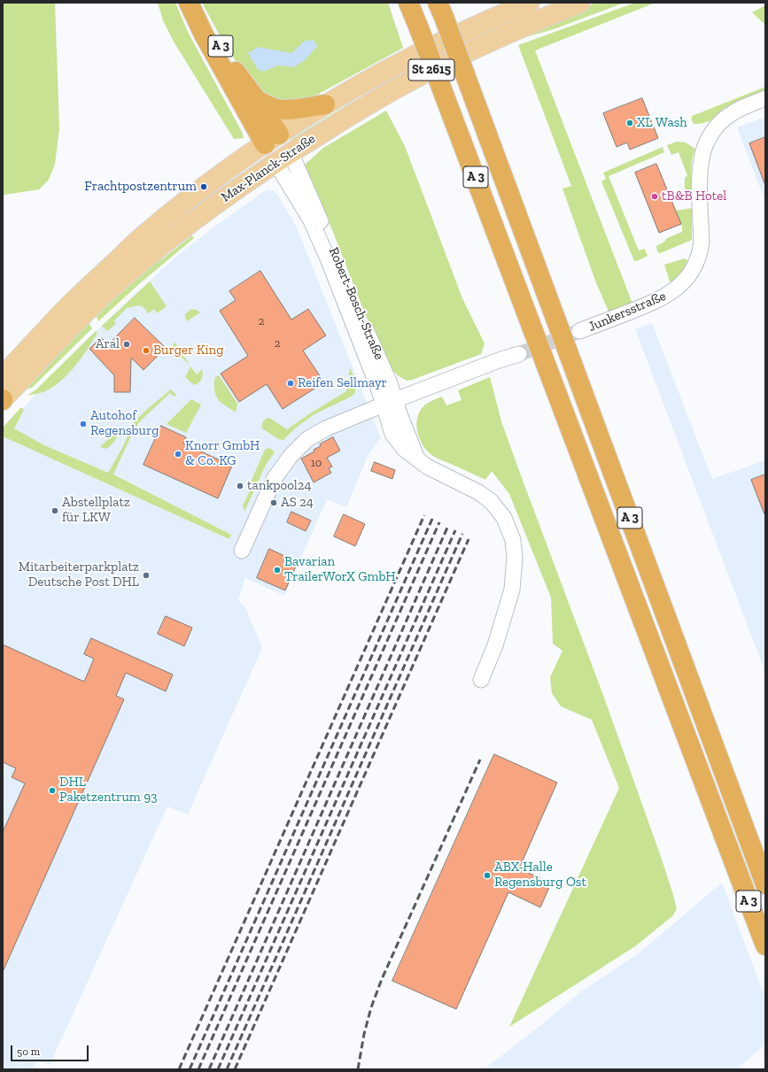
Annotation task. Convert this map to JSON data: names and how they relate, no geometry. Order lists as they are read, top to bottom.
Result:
{
  "streets": {
    "highway": ["A 3"],
    "main road": ["St 2615", "Max-Planck-Straße"],
    "street": ["Robert-Bosch-Straße", "Junkersstraße"]
  },
  "crossings": [
    ["A 3", "Max-Planck-Straße"],
    ["Max-Planck-Straße", "Robert-Bosch-Straße"]
  ],
  "places": [
    "XL Wash",
    "Frachtpostzentrum",
    "tB&B Hotel",
    "Aral",
    "Burger King",
    "Reifen Sellmayr",
    "Autohof Regensburg",
    "Knorr GmbH & Co. KG",
    "tankpool24",
    "AS 24",
    "Abstellplatz für LKW",
    "Bavarian TrailerWorX GmbH",
    "Mitarbeiterparkplatz Deutsche Post DHL",
    "DHL Paketzentrum 93",
    "ABX-Halle Regensburg Ost"
  ],
  "house_numbers": ["2", "2", "10"],
  "scale_bar": "50 m"
}
